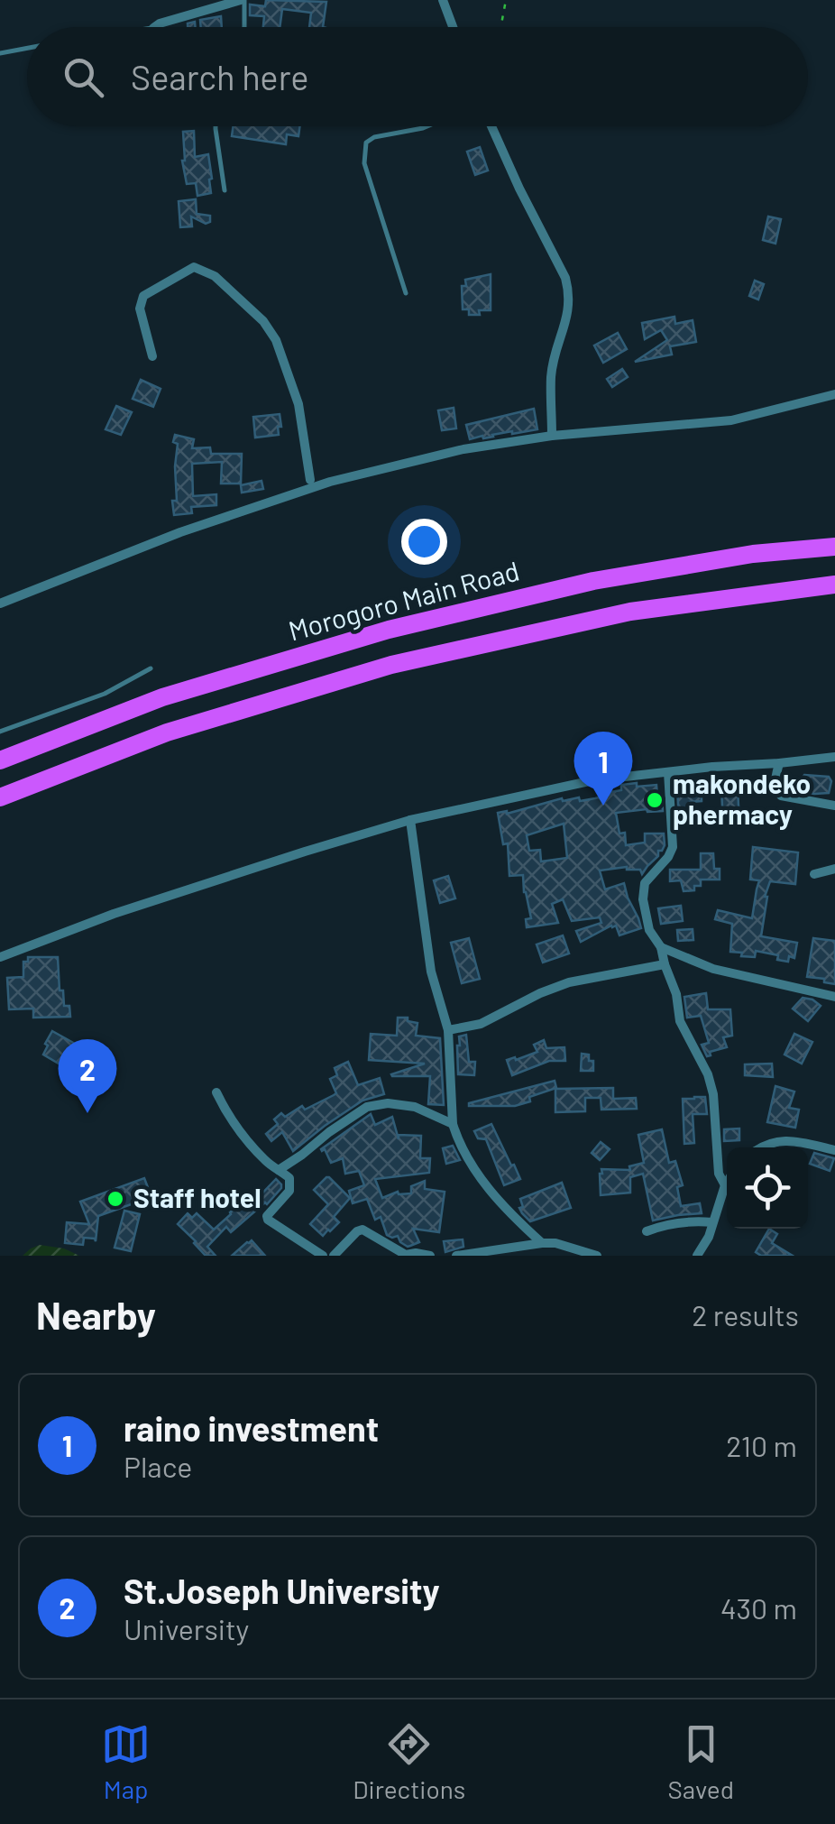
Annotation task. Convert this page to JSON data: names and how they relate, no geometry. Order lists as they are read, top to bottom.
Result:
{
  "streets": {
    "highway": ["Morogoro Main Road"]
  },
  "places": ["makondeko phermacy", "Staff hotel"],
  "page": {
    "search": "Search here",
    "pins": ["1", "2"],
    "heading": ["Nearby", "2 results"],
    "list": [
      {
        "mark": "1",
        "name": "raino investment",
        "note": "Place",
        "value": "210 m"
      },
      {
        "mark": "2",
        "name": "St.Joseph University",
        "note": "University",
        "value": "430 m"
      }
    ],
    "nav": ["Map", "Directions", "Saved"]
  }
}
